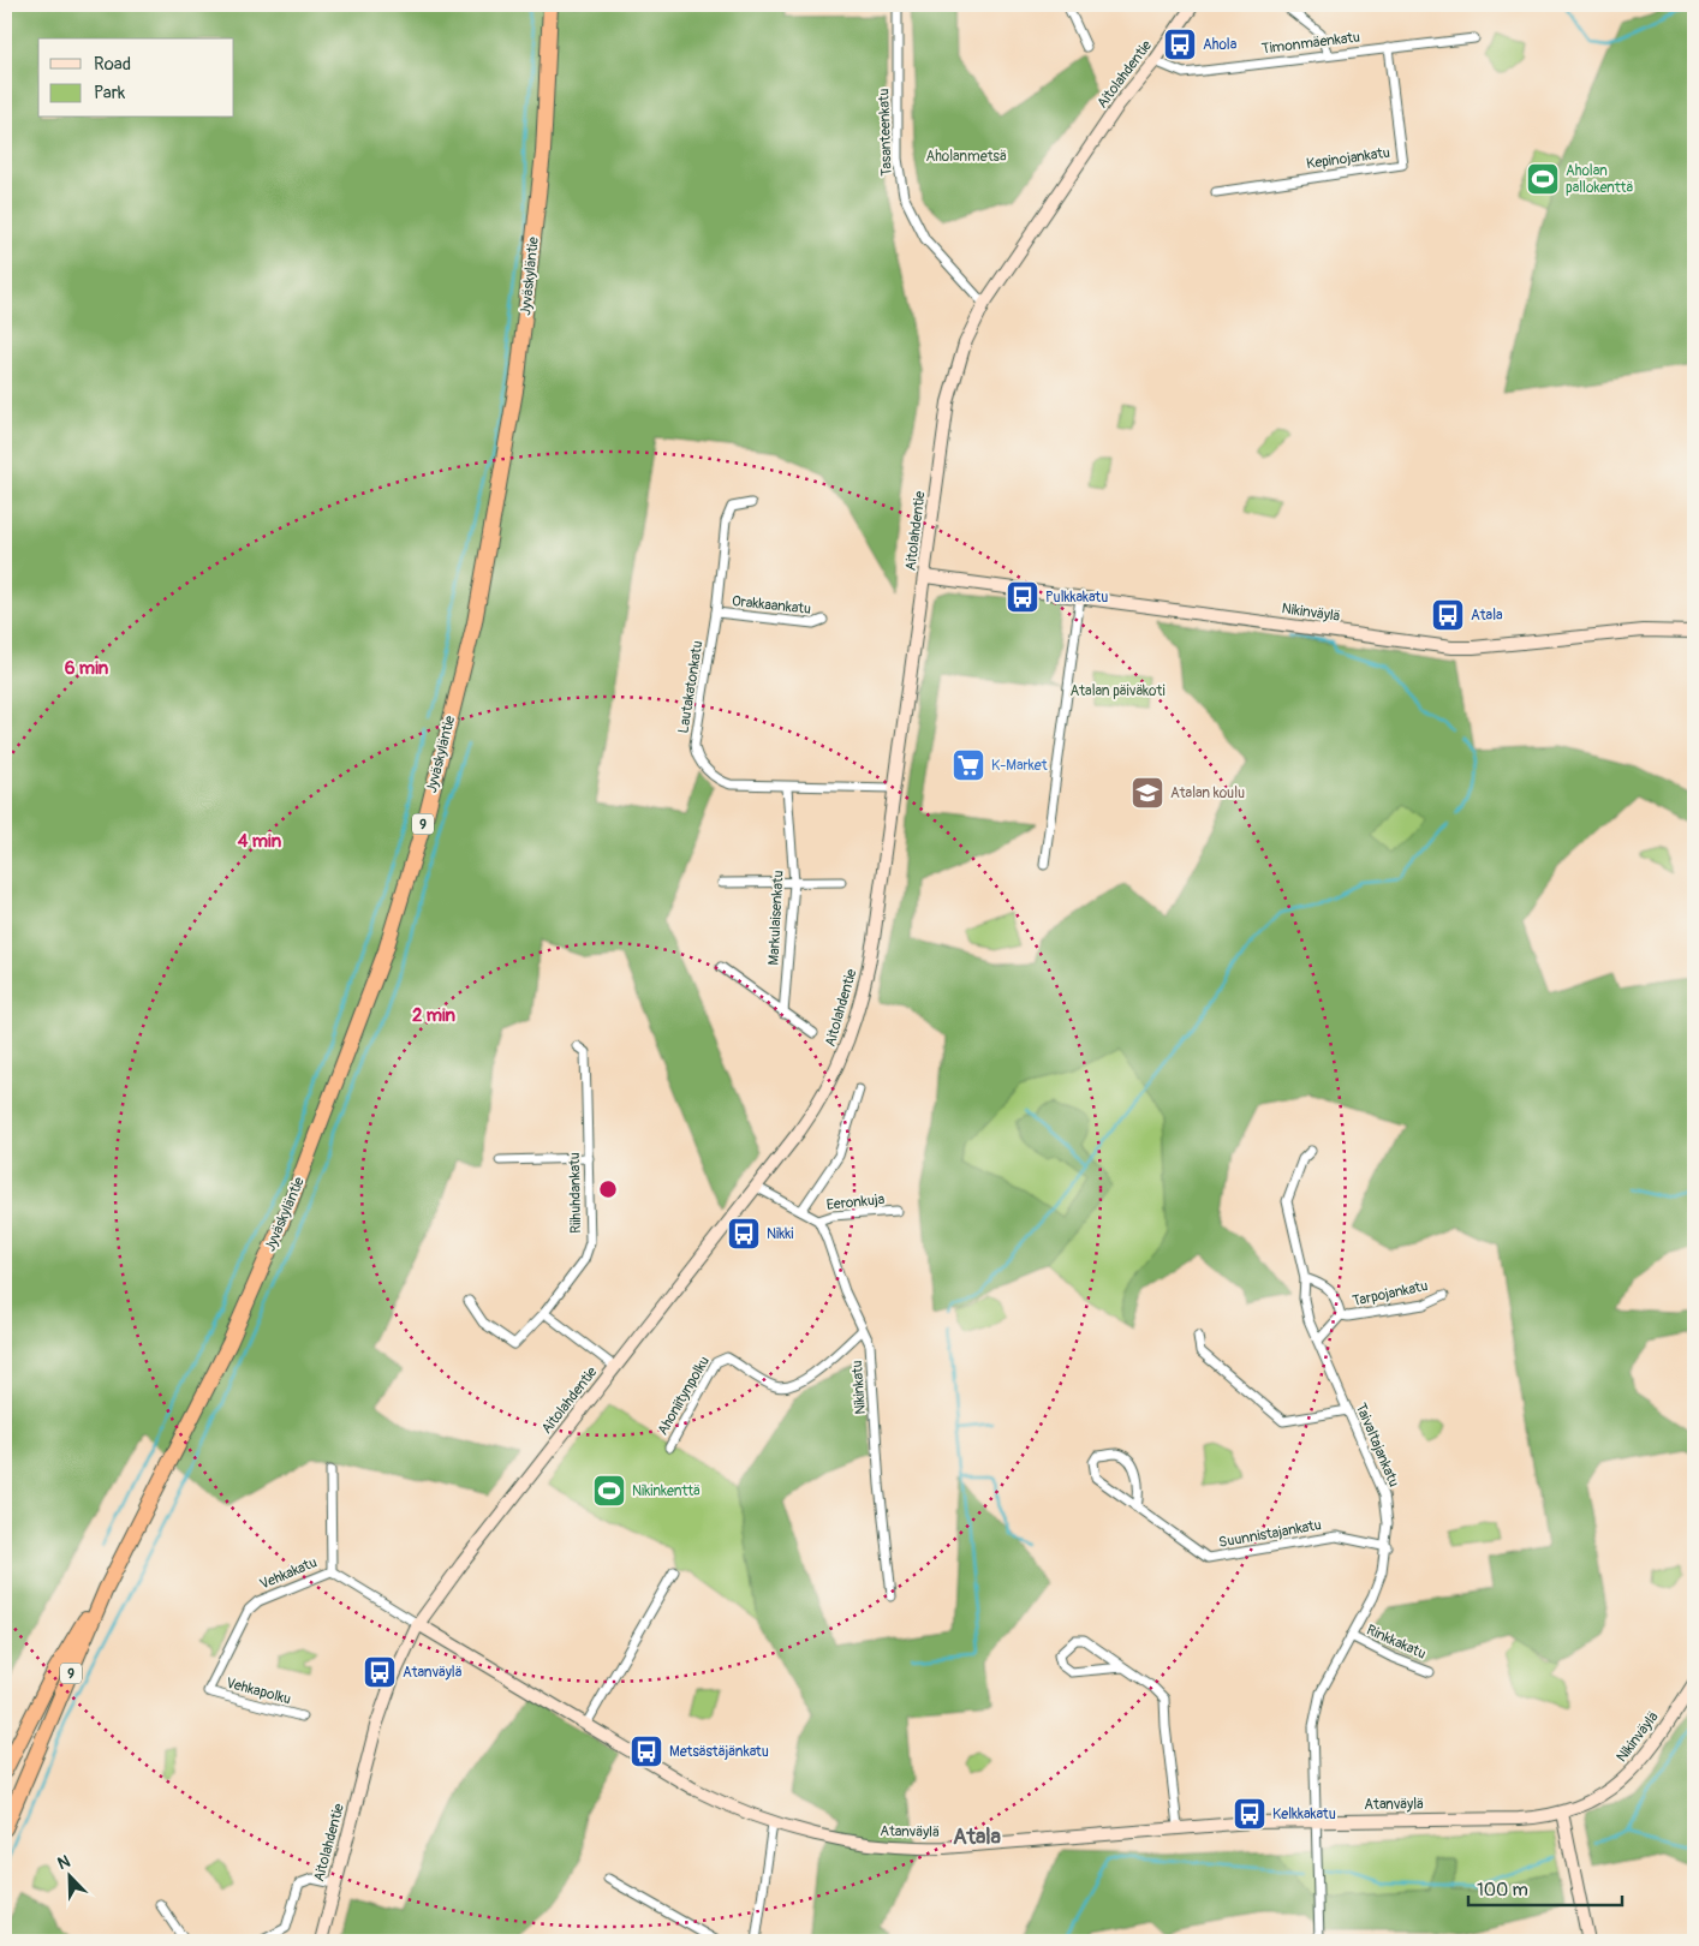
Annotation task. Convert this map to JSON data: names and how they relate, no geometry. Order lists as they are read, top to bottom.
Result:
{
  "streets": {
    "highway": ["Jyväskyläntie", "9"],
    "street": [
      "Timonmäenkatu",
      "Aitolahdentie",
      "Tasanteenkatu",
      "Kepinojankatu",
      "Orakkaankatu",
      "Nikinväylä",
      "Lautakatonkatu",
      "Markulaisenkatu",
      "Riihuhdankatu",
      "Eeronkuja",
      "Tarpojankatu",
      "Nikinkatu",
      "Ahoniitynpolku",
      "Taivaltajankatu",
      "Suunnistajankatu",
      "Vehkakatu",
      "Rinkkakatu",
      "Vehkapolku",
      "Atanväylä"
    ]
  },
  "crossings": [
    ["Timonmäenkatu", "Aitolahdentie"],
    ["Timonmäenkatu", "Kepinojankatu"],
    ["Aitolahdentie", "Tasanteenkatu"],
    ["Aitolahdentie", "Nikinväylä"],
    ["Aitolahdentie", "Lautakatonkatu"],
    ["Aitolahdentie", "Vehkakatu"],
    ["Aitolahdentie", "Atanväylä"],
    ["Jyväskyläntie", "9"],
    ["Orakkaankatu", "Lautakatonkatu"],
    ["Nikinväylä", "Atanväylä"],
    ["Lautakatonkatu", "Markulaisenkatu"],
    ["Eeronkuja", "Nikinkatu"],
    ["Tarpojankatu", "Taivaltajankatu"],
    ["Nikinkatu", "Ahoniitynpolku"],
    ["Taivaltajankatu", "Suunnistajankatu"],
    ["Taivaltajankatu", "Rinkkakatu"],
    ["Taivaltajankatu", "Atanväylä"],
    ["Vehkakatu", "Vehkapolku"],
    ["Vehkakatu", "Atanväylä"]
  ],
  "districts": ["Atala"],
  "parks": ["Aholanmetsä", "Atalan päiväkoti"],
  "places": {
    "bus stop": [
      "Ahola",
      "Pulkkakatu",
      "Atala",
      "Nikki",
      "Atanväylä",
      "Metsästäjänkatu",
      "Kelkkakatu"
    ],
    "sports": ["Aholan pallokenttä", "Nikinkenttä"],
    "supermarket": ["K-Market"],
    "school or university": ["Atalan koulu"]
  },
  "legend": ["Road", "Park"],
  "scale_bar": "100 m",
  "north": "top left",
  "rings": ["6 min", "4 min", "2 min"]
}
